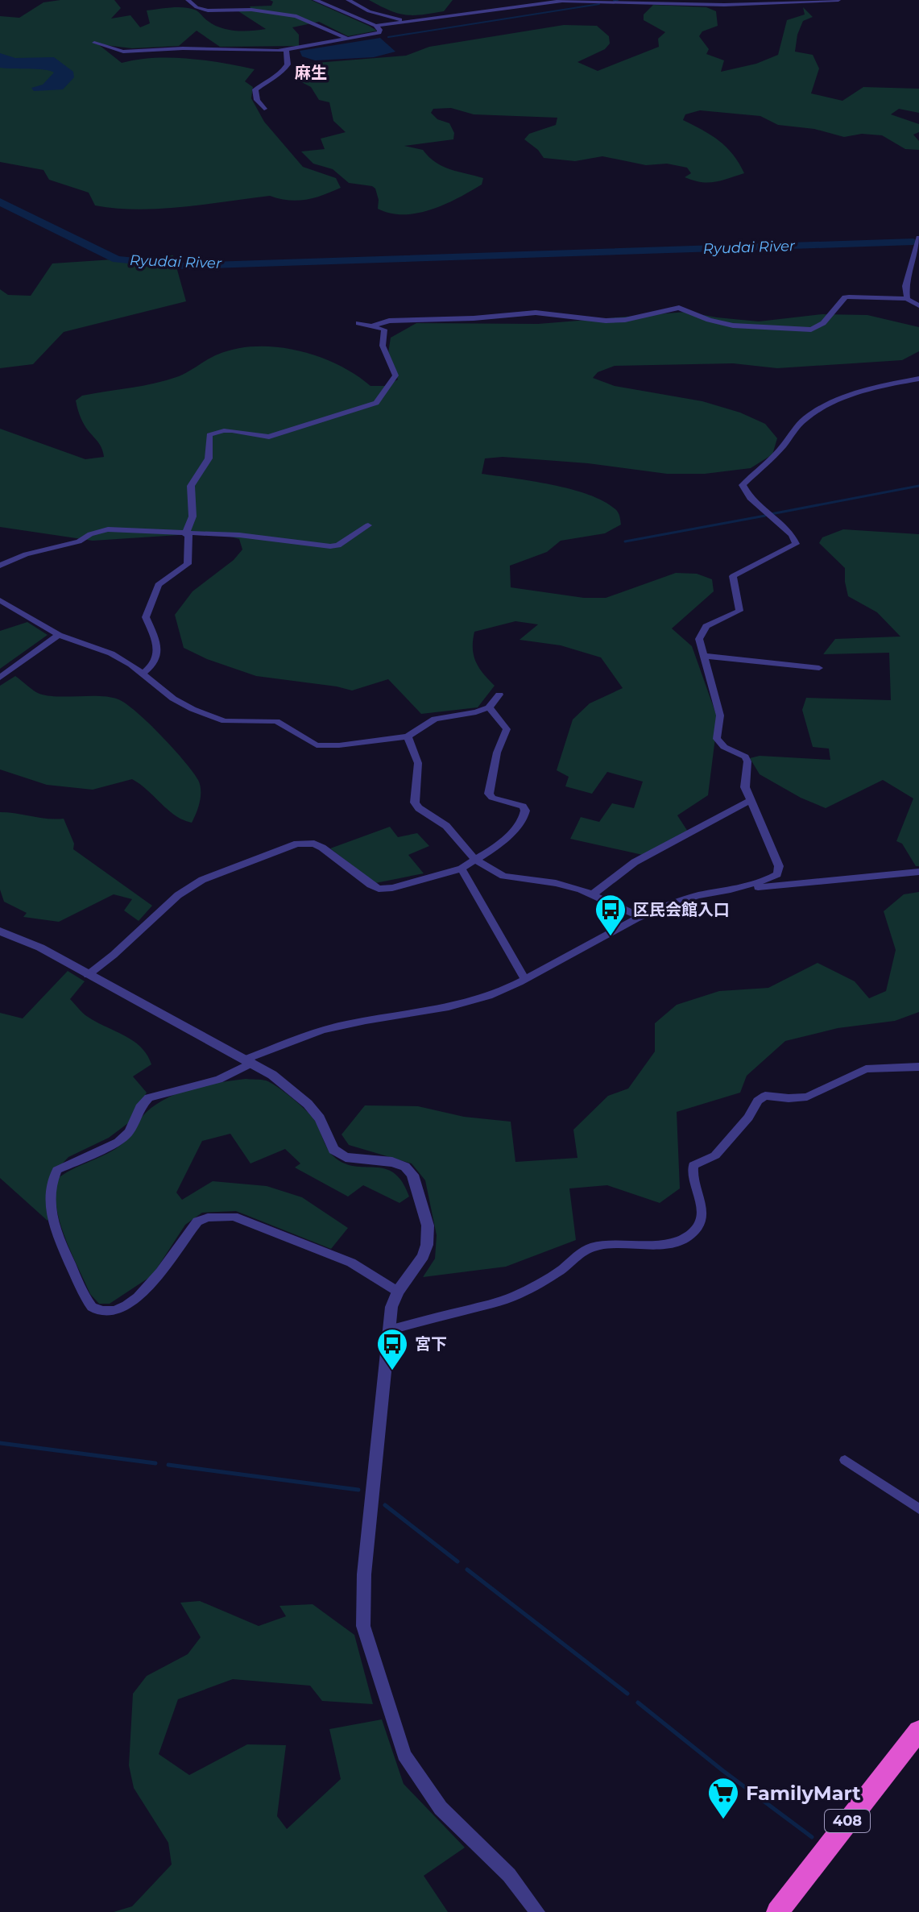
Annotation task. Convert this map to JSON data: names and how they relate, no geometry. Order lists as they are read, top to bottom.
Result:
{
  "streets": {
    "highway": ["408"]
  },
  "districts": ["麻生"],
  "water": ["Ryudai River"],
  "places": {
    "bus stop": ["区民会館入口", "宮下"],
    "supermarket": ["FamilyMart"]
  }
}
